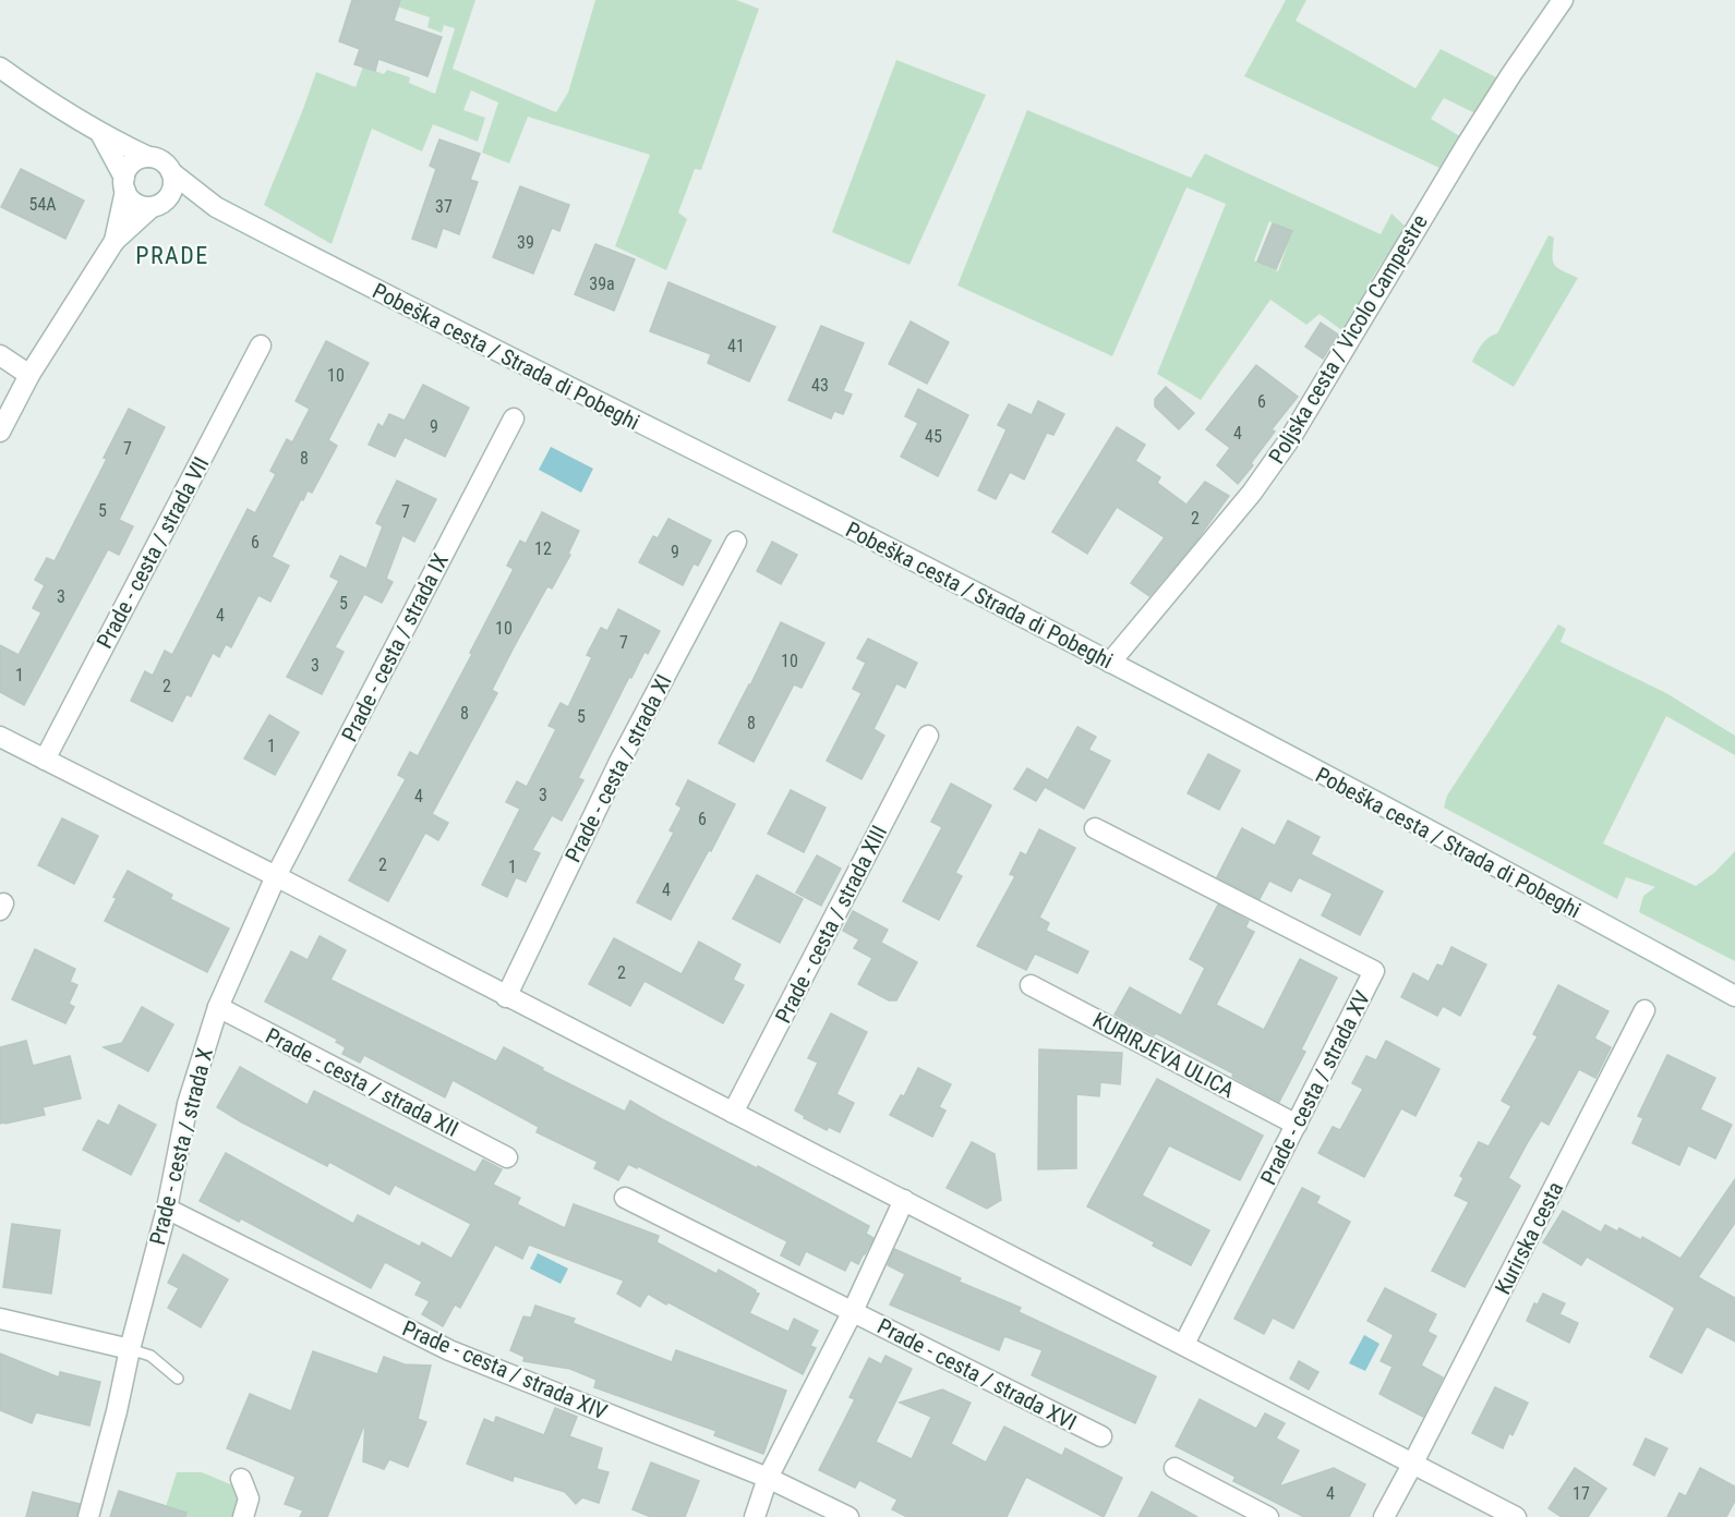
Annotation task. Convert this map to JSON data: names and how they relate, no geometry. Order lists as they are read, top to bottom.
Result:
{
  "streets": {
    "street": [
      "Poljska cesta / Vicolo Campestre",
      "Pobeška cesta / Strada di Pobeghi",
      "Prade - cesta / strada VII",
      "Prade - cesta / strada IX",
      "Prade - cesta / strada XI",
      "Prade - cesta / strada XIII",
      "KURIRJEVA ULICA",
      "Prade - cesta / strada XII",
      "Prade - cesta / strada XV",
      "Prade - cesta / strada X",
      "Kurirska cesta",
      "Prade - cesta / strada XIV",
      "Prade - cesta / strada XVI"
    ]
  },
  "crossings": [
    ["Poljska cesta / Vicolo Campestre", "Pobeška cesta / Strada di Pobeghi"],
    ["Prade - cesta / strada IX", "Prade - cesta / strada X"],
    ["KURIRJEVA ULICA", "Prade - cesta / strada XV"],
    ["Prade - cesta / strada XII", "Prade - cesta / strada X"],
    ["Prade - cesta / strada X", "Prade - cesta / strada XIV"],
    ["Prade - cesta / strada XIV", "Prade - cesta / strada XVI"]
  ],
  "districts": ["PRADE"],
  "house_numbers": [
    "54A",
    "37",
    "39",
    "39a",
    "41",
    "10",
    "43",
    "6",
    "9",
    "4",
    "45",
    "7",
    "8",
    "5",
    "7",
    "2",
    "6",
    "12",
    "9",
    "3",
    "5",
    "4",
    "10",
    "7",
    "10",
    "3",
    "1",
    "2",
    "8",
    "5",
    "8",
    "1",
    "3",
    "4",
    "6",
    "2",
    "1",
    "4",
    "2",
    "4",
    "17"
  ]
}
